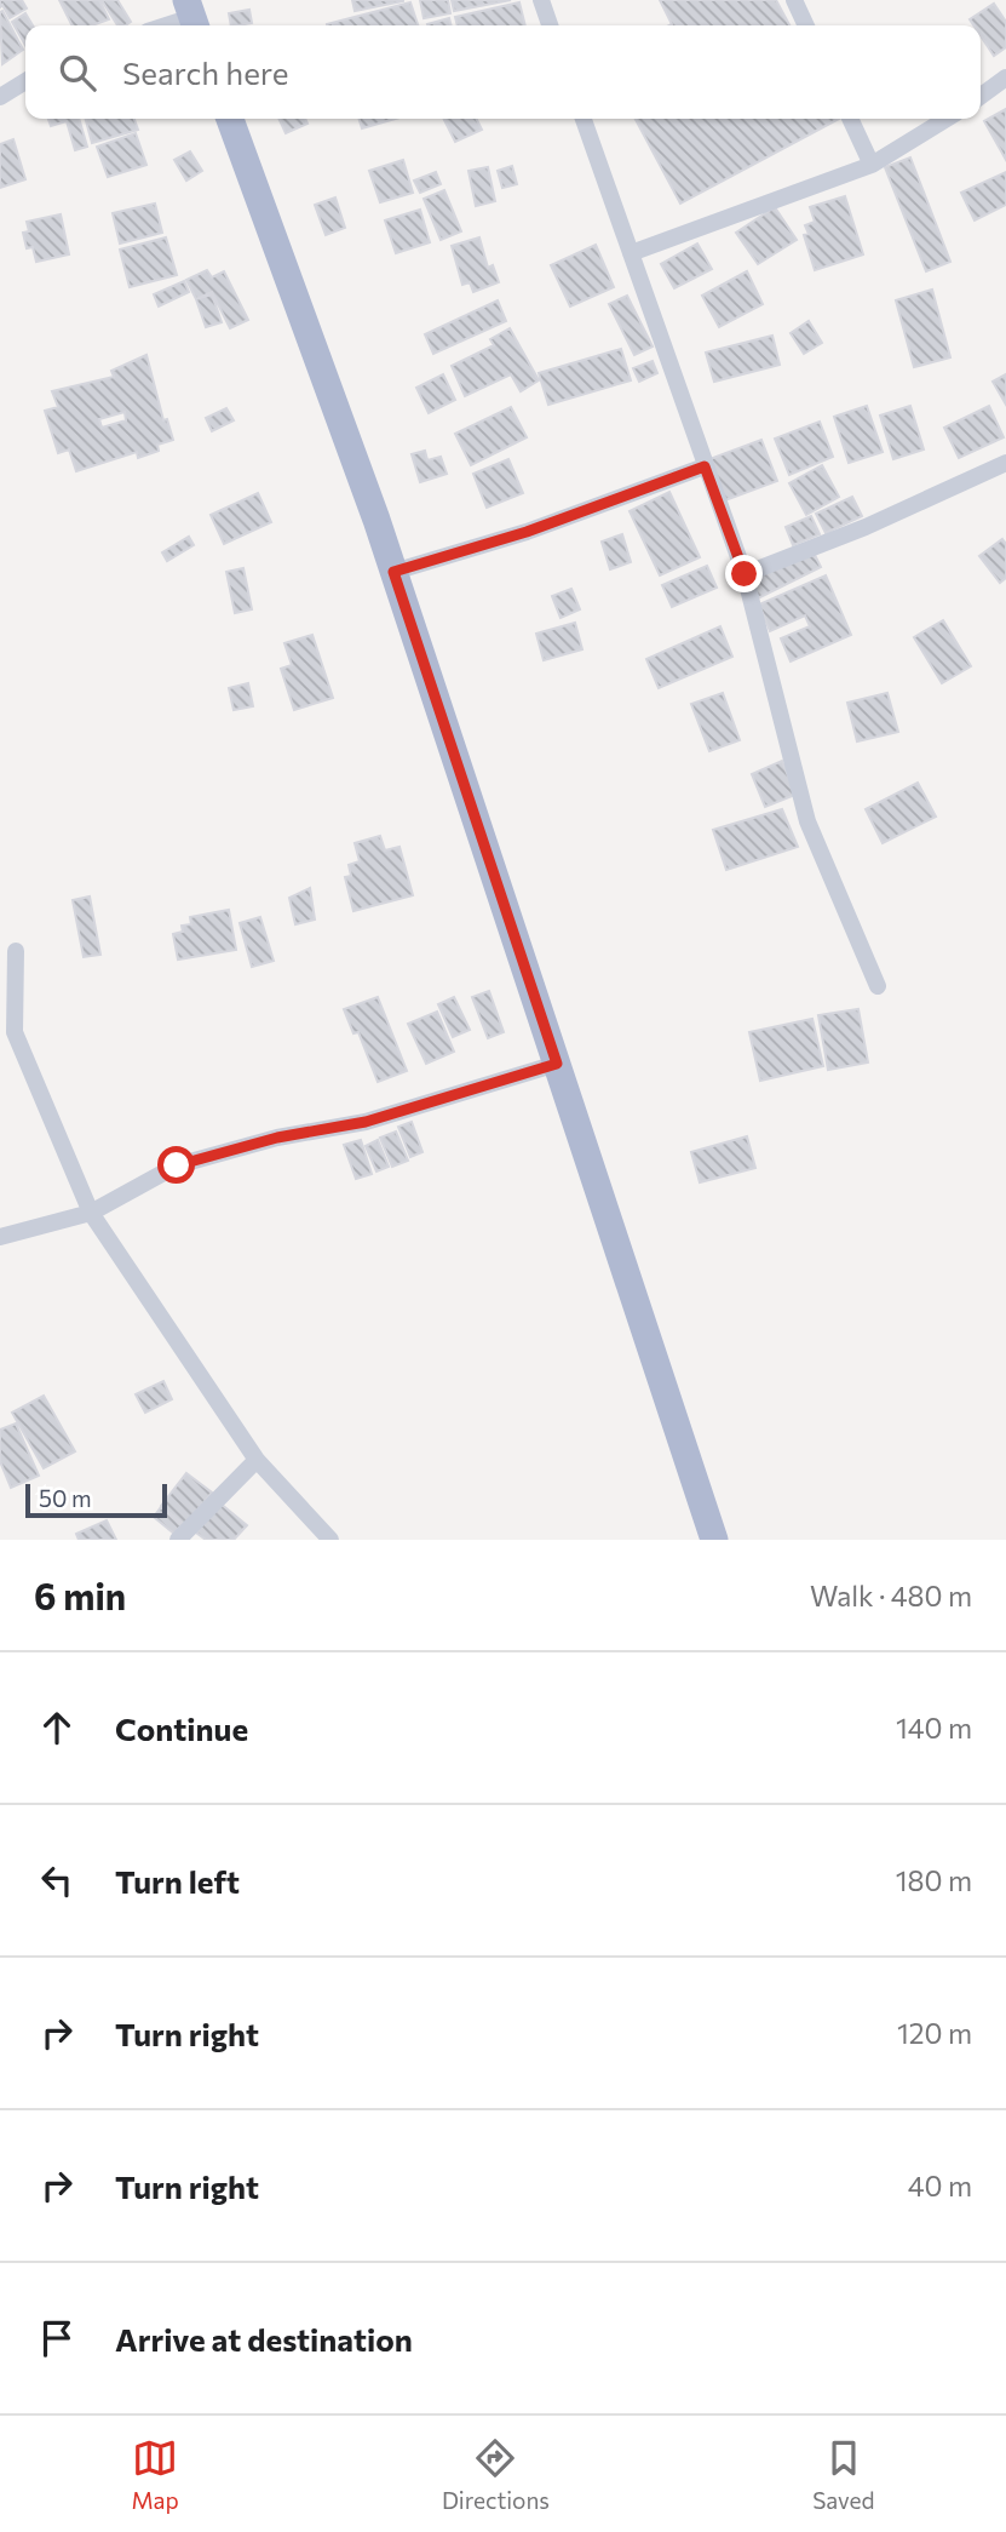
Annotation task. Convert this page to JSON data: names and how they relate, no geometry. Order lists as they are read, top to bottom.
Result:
{
  "scale_bar": "50 m",
  "page": {
    "search": "Search here",
    "scale": "50 m",
    "heading": ["6 min", "Walk · 480 m"],
    "list": [
      ["Continue", "140 m"],
      ["Turn left", "180 m"],
      ["Turn right", "120 m"],
      ["Turn right", "40 m"],
      "Arrive at destination"
    ],
    "nav": ["Map", "Directions", "Saved"]
  }
}
